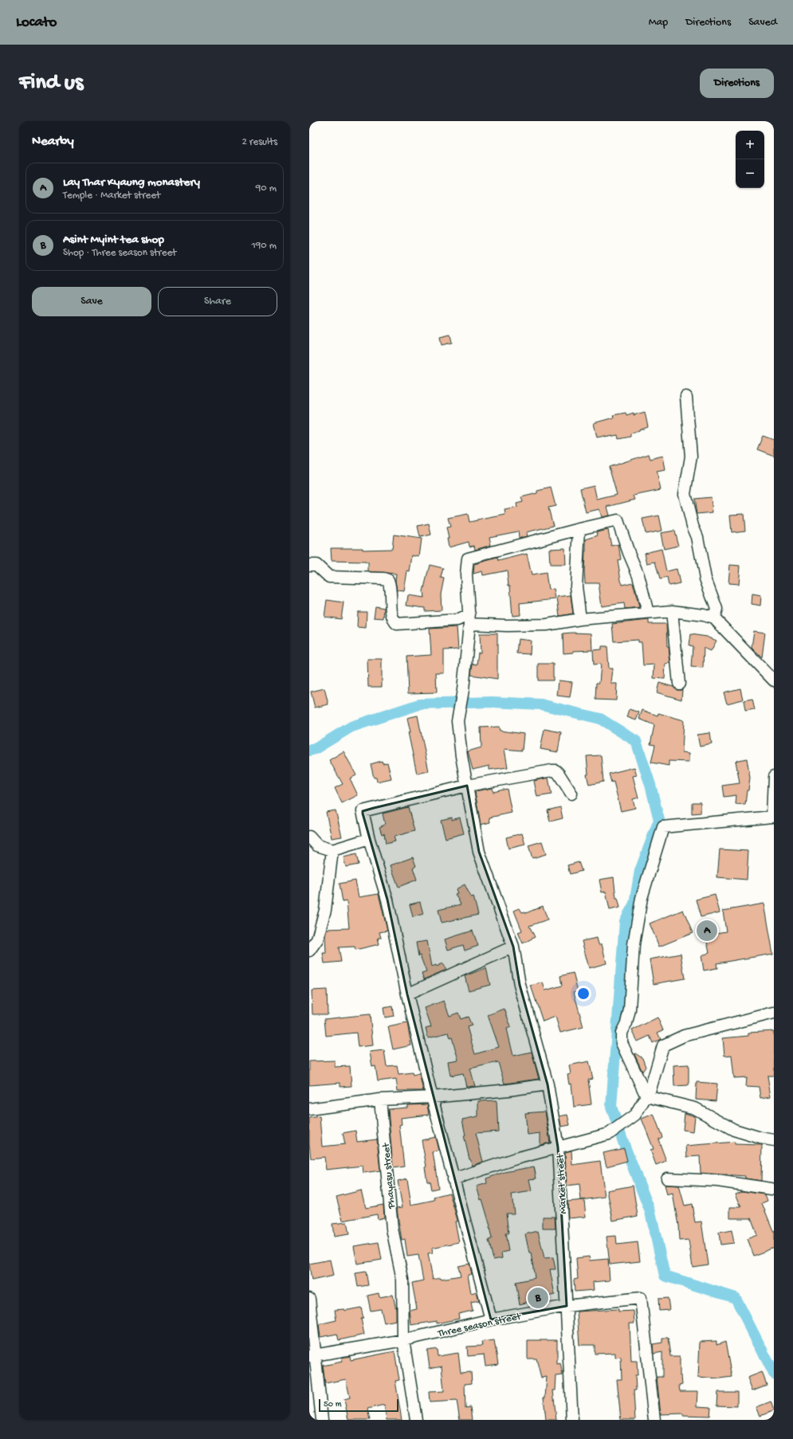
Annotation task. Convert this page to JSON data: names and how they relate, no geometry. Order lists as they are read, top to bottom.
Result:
{
  "streets": {
    "street": ["Phayasu street", "Market street", "Three season street"]
  },
  "crossings": [
    ["Phayasu street", "Three season street"],
    ["Market street", "Three season street"]
  ],
  "scale_bar": "50 m",
  "page": {
    "header": "Locato",
    "nav": ["Map", "Directions", "Saved"],
    "buttons": [
      "Directions",
      ["Save", "Share"]
    ],
    "title": "Find us",
    "heading": ["Nearby", "2 results"],
    "map_buttons": ["+", "−"],
    "list": [
      {
        "mark": "A",
        "name": "Lay Thar Kyaung monastery",
        "note": "Temple · Market street",
        "value": "90 m"
      },
      {
        "mark": "B",
        "name": "Asint Myint tea shop",
        "note": "Shop · Three season street",
        "value": "190 m"
      }
    ],
    "pins": ["A", "B"],
    "scale": "50 m"
  }
}
